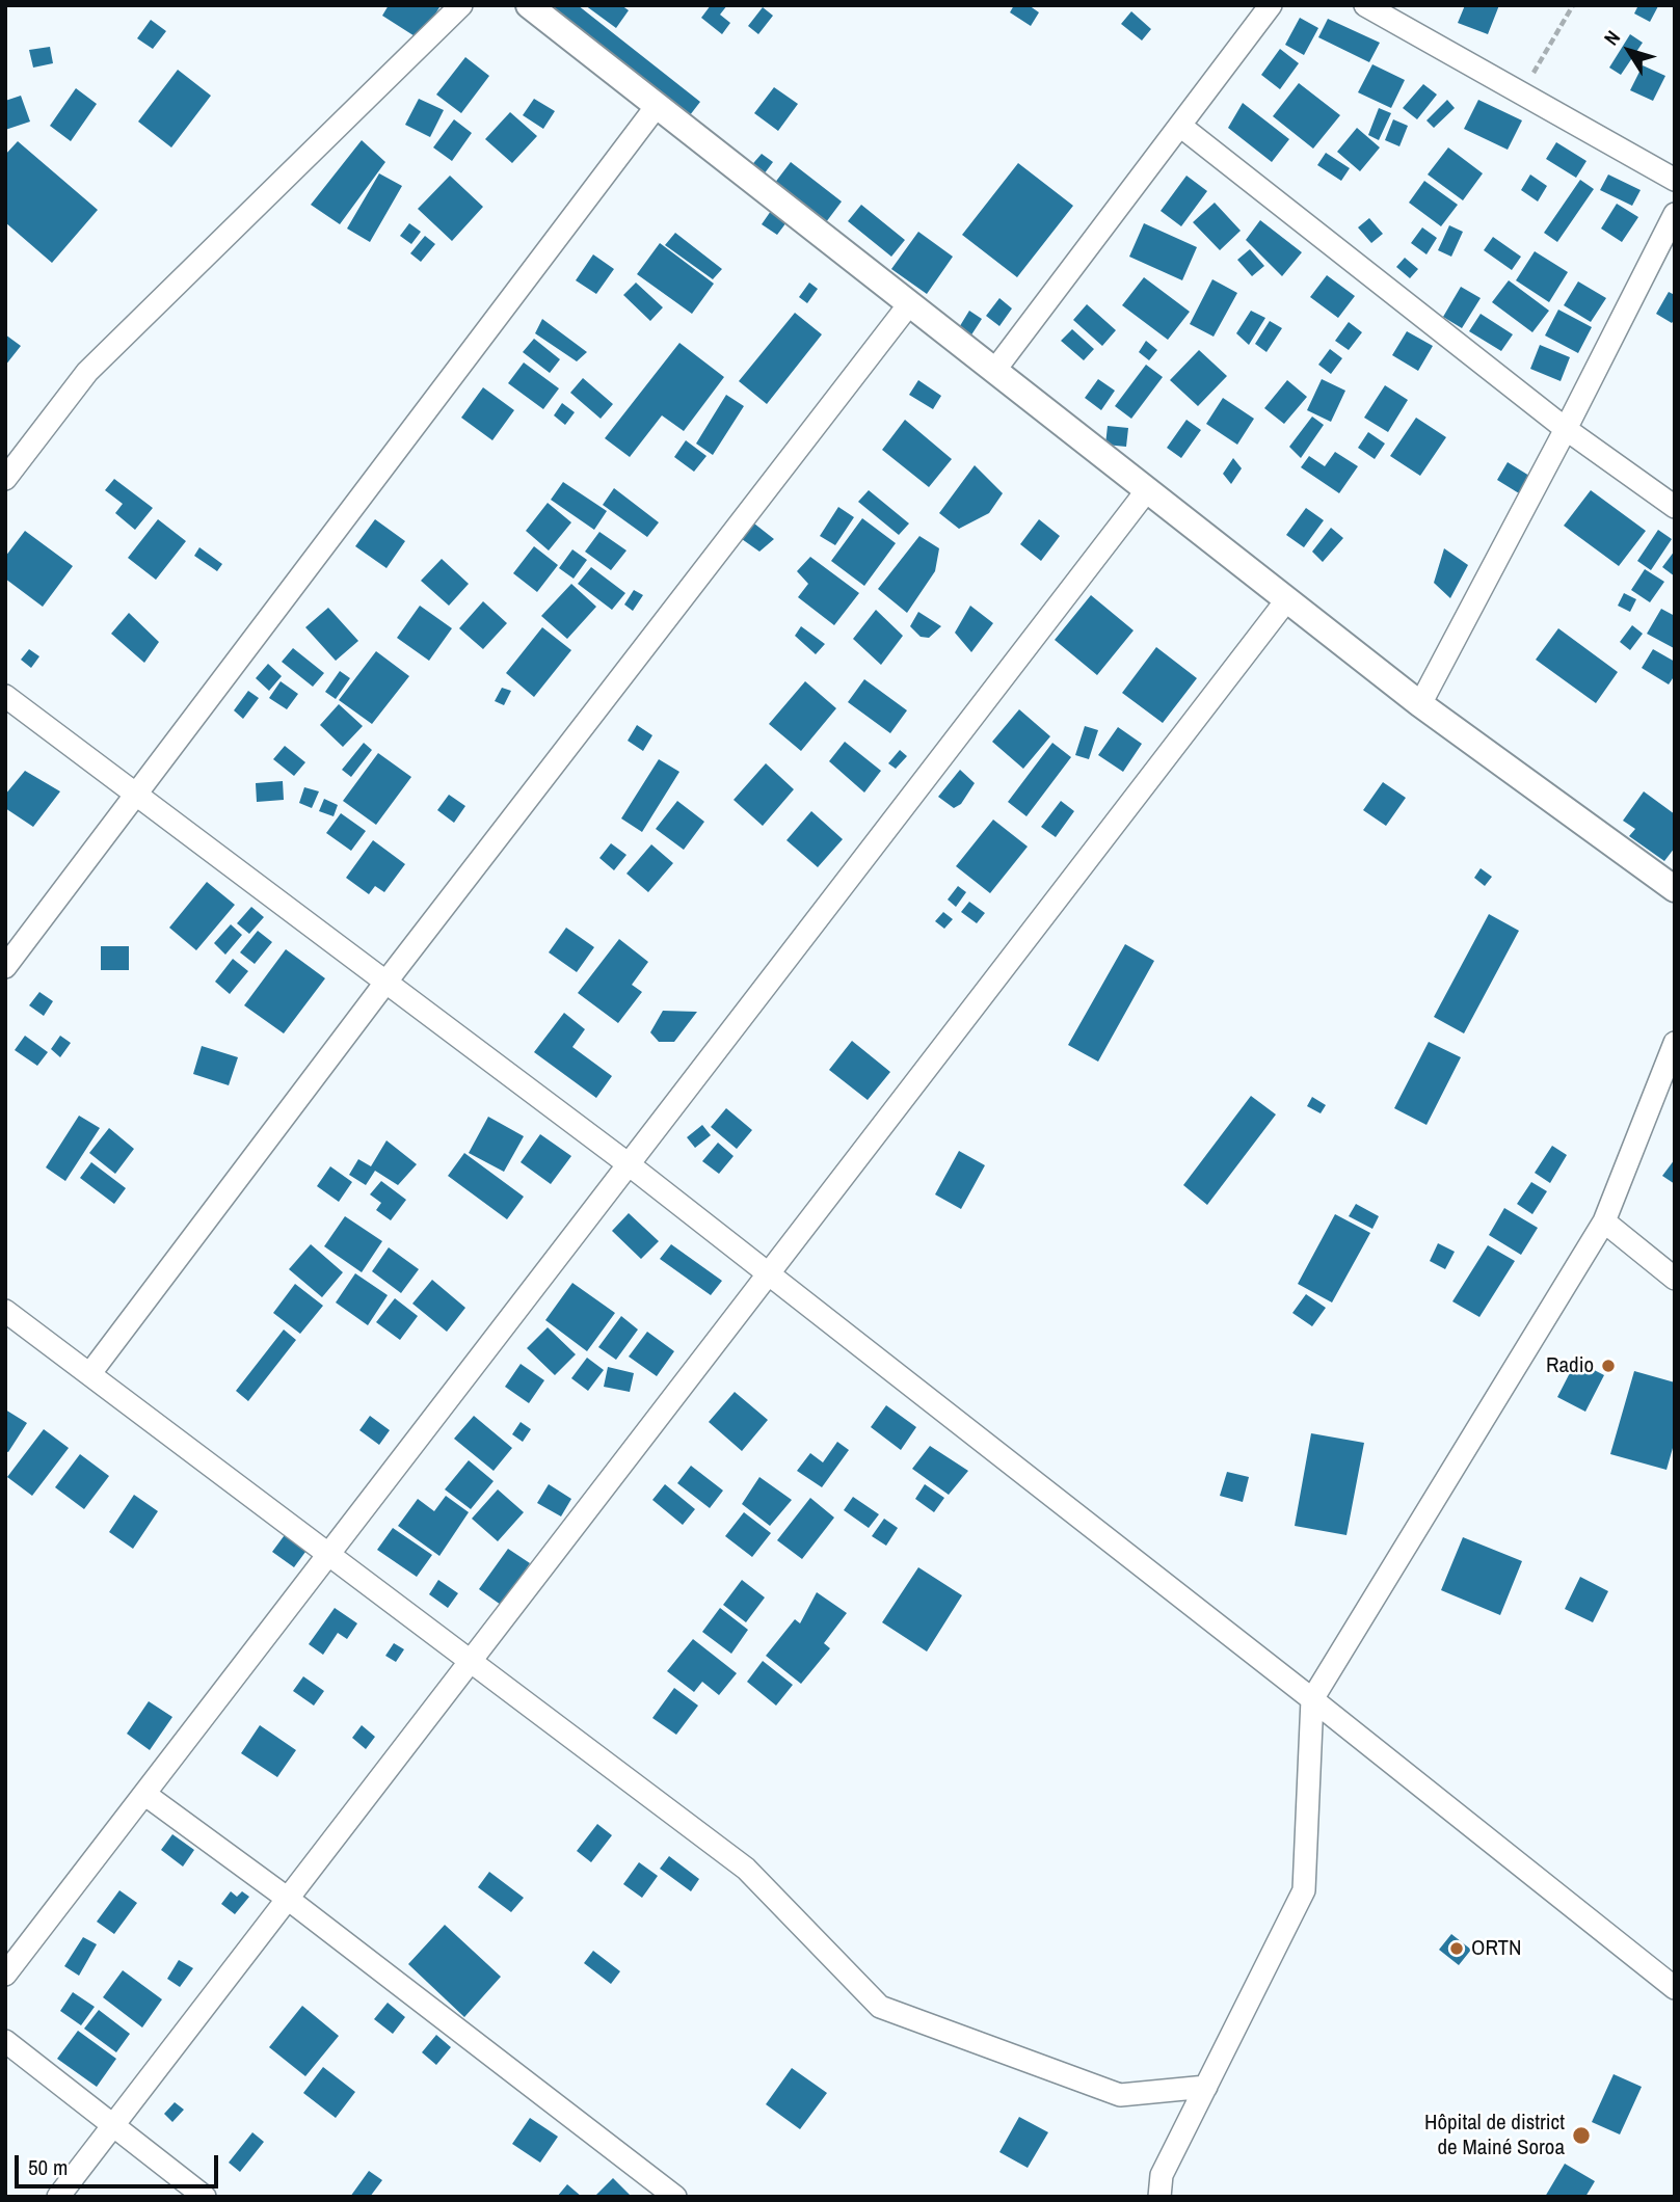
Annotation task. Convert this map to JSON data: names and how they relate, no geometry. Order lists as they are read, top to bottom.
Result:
{
  "places": ["Radio", "ORTN", "Hôpital de district de Mainé Soroa"],
  "scale_bar": "50 m",
  "north": "top left"
}
